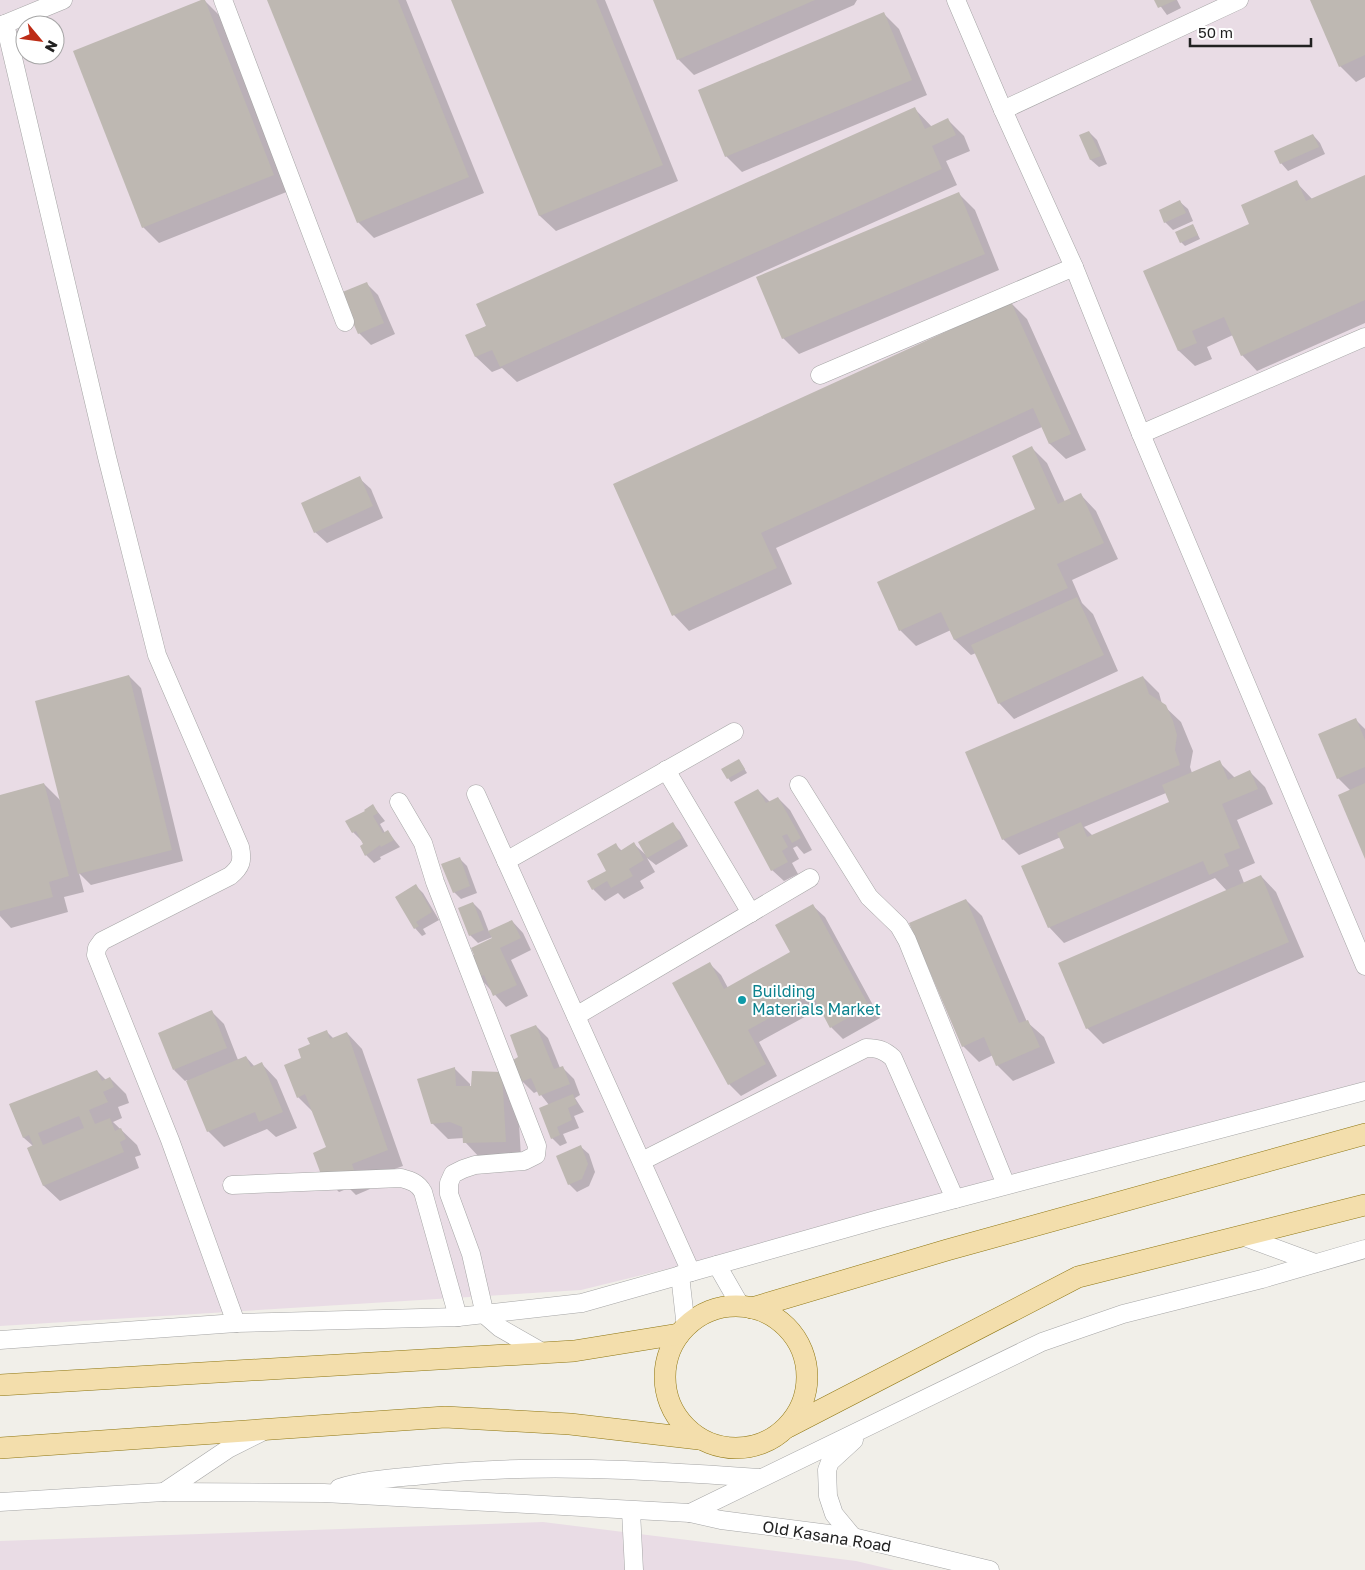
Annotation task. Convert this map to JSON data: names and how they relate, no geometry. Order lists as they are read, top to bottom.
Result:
{
  "streets": {
    "street": ["Old Kasana Road"]
  },
  "places": ["Building Materials Market"],
  "scale_bar": "50 m",
  "north": "bottom right"
}
